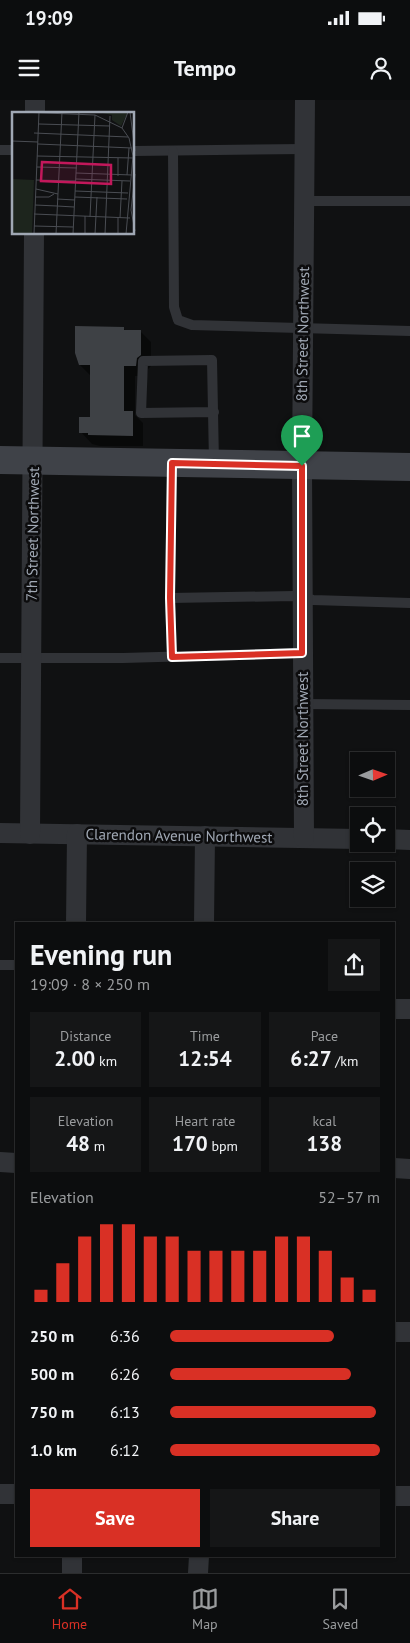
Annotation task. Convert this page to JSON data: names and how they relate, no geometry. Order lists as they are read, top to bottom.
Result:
{
  "streets": {
    "street": ["8th Street Northwest", "7th Street Northwest", "Clarendon Avenue Northwest"]
  },
  "crossings": [
    ["8th Street Northwest", "Clarendon Avenue Northwest"],
    ["7th Street Northwest", "Clarendon Avenue Northwest"]
  ],
  "north": "right",
  "page": {
    "status": "19:09",
    "header": "Tempo",
    "heading": ["Evening run", "19:09 · 8 × 250 m"],
    "stats": [
      ["Distance", "2.00 km"],
      ["Time", "12:54"],
      ["Pace", "6:27 /km"],
      ["Elevation", "48 m"],
      ["Heart rate", "170 bpm"],
      ["kcal", "138"]
    ],
    "chart": ["Elevation", "52–57 m"],
    "list": [
      {
        "name": "250 m",
        "note": "6:36"
      },
      {
        "name": "500 m",
        "note": "6:26"
      },
      {
        "name": "750 m",
        "note": "6:13"
      },
      {
        "name": "1.0 km",
        "note": "6:12"
      }
    ],
    "buttons": ["Save", "Share"],
    "tabs": ["Home", "Map", "Saved"]
  }
}
